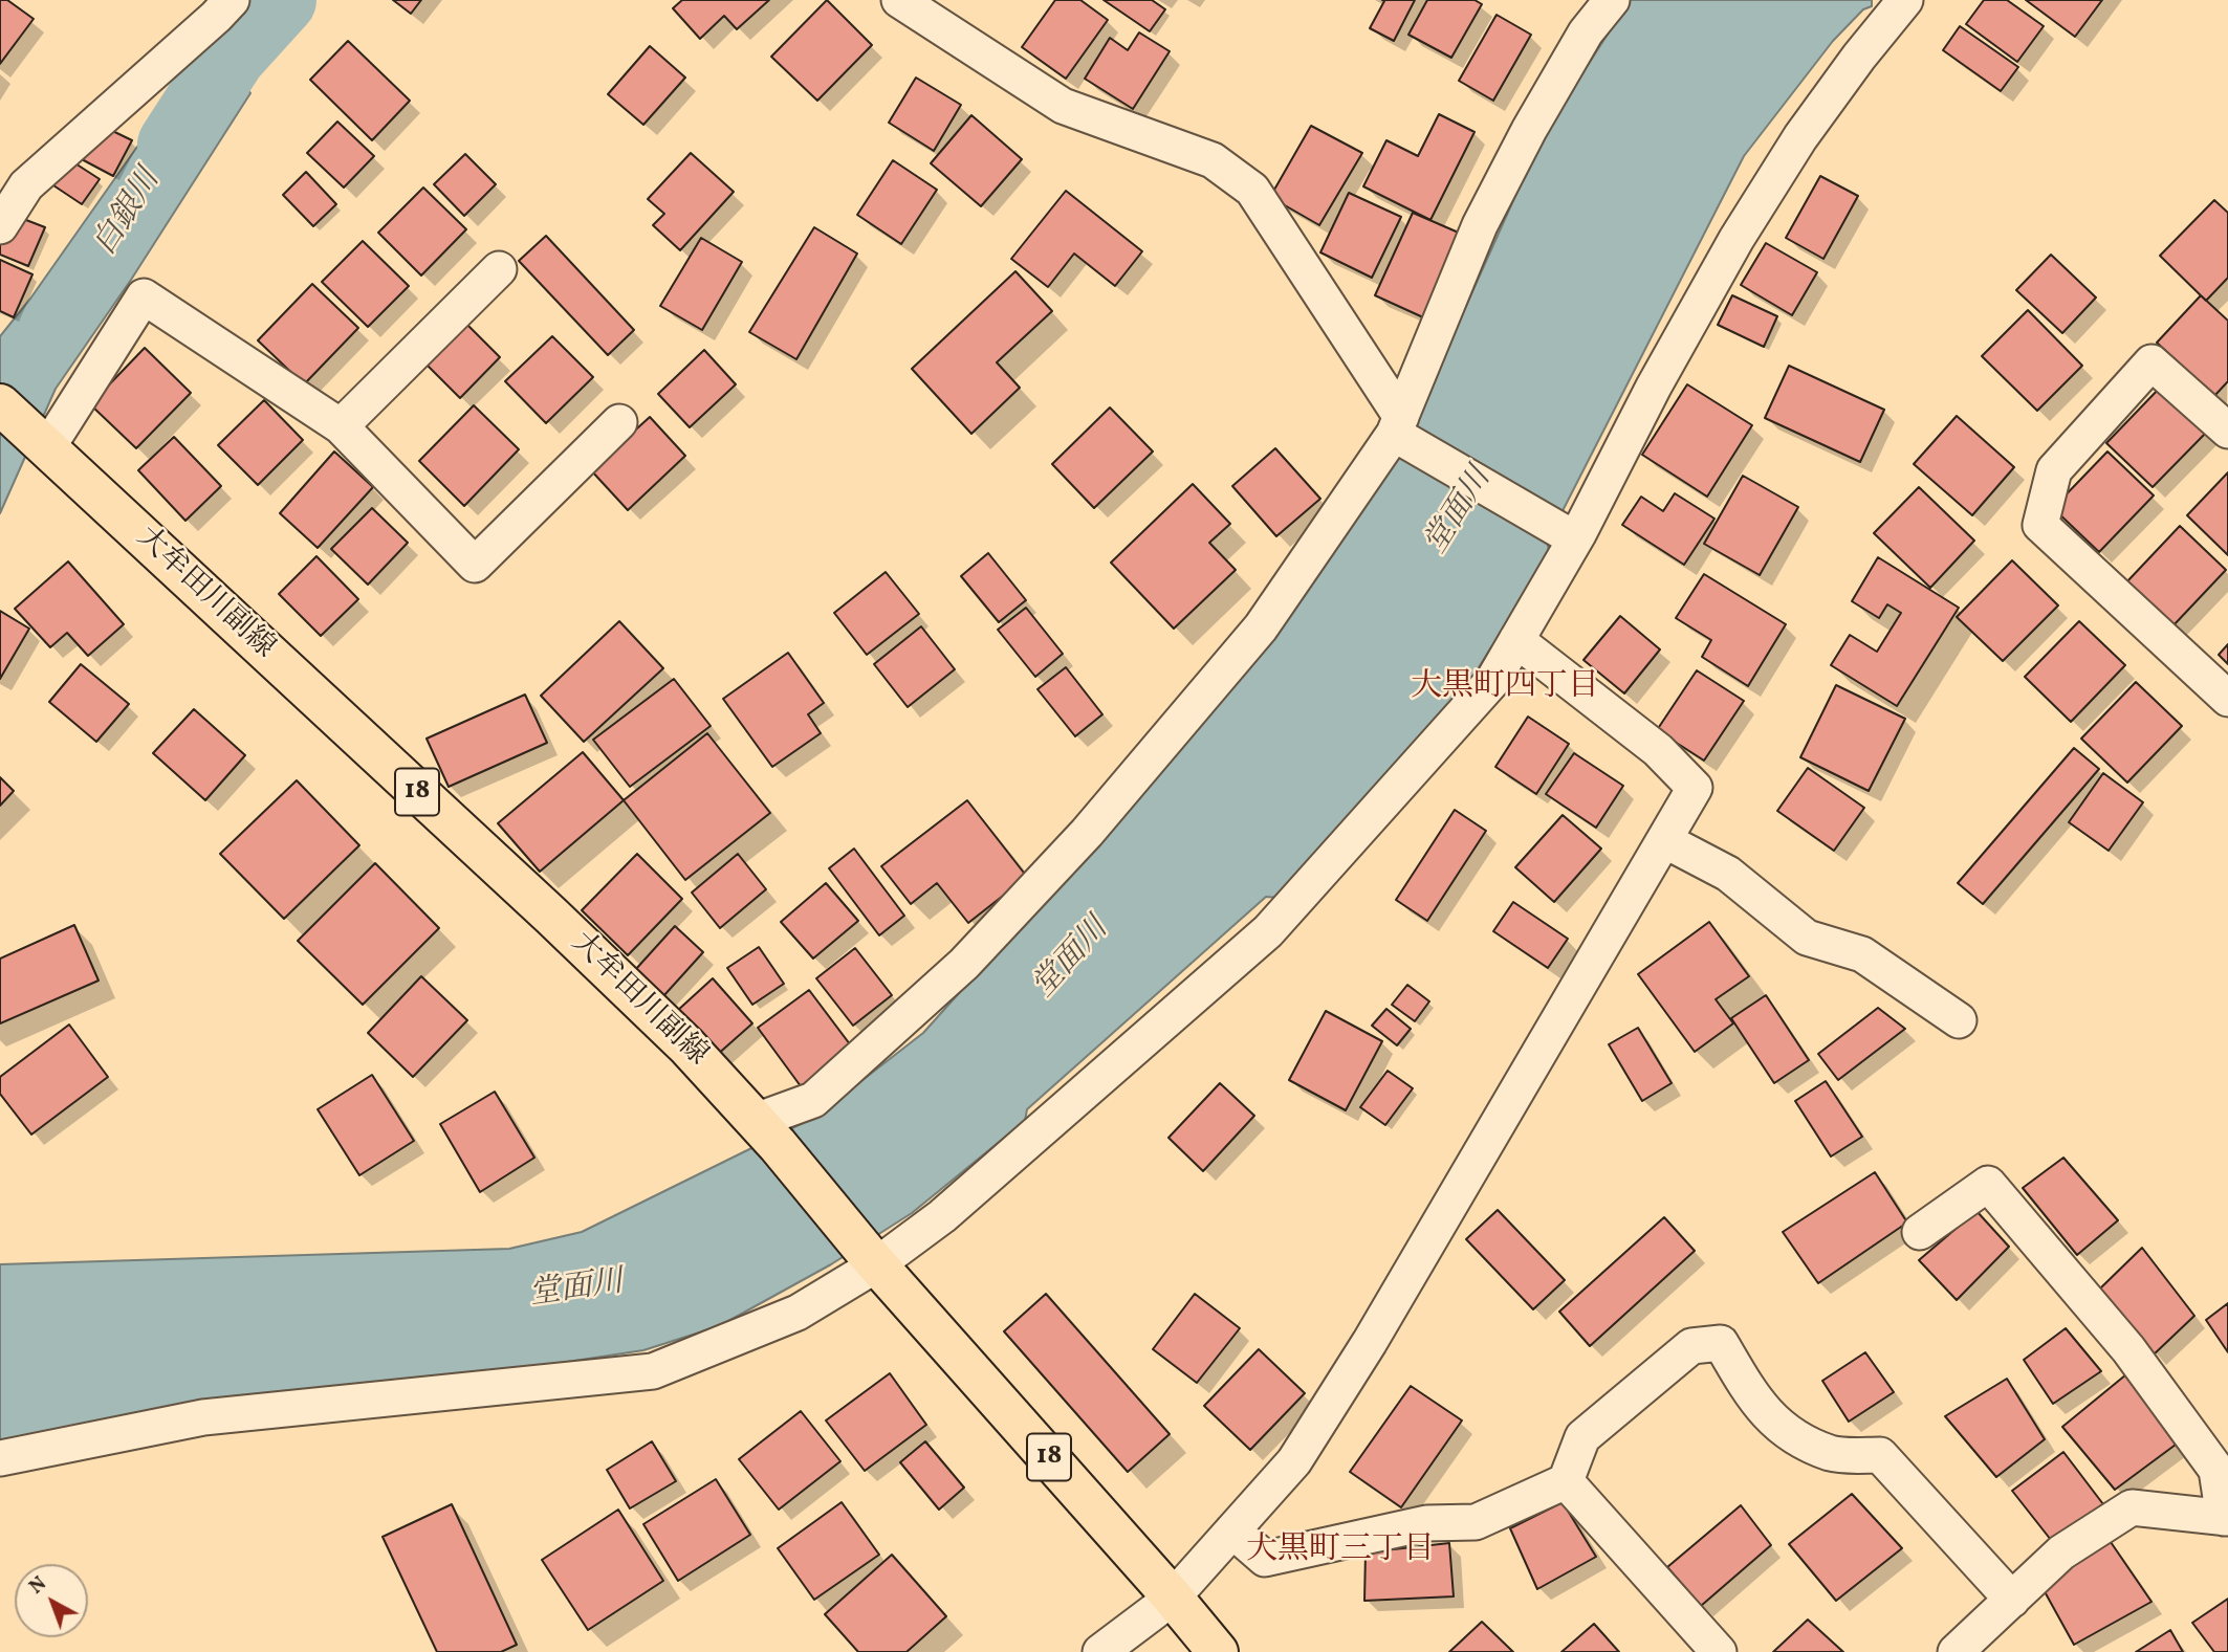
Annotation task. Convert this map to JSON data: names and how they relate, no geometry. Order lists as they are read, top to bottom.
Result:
{
  "streets": {
    "main road": ["大牟田川副線", "18"]
  },
  "districts": ["大黒町四丁目", "大黒町三丁目"],
  "water": ["白銀川", "堂面川"],
  "north": "top left"
}
